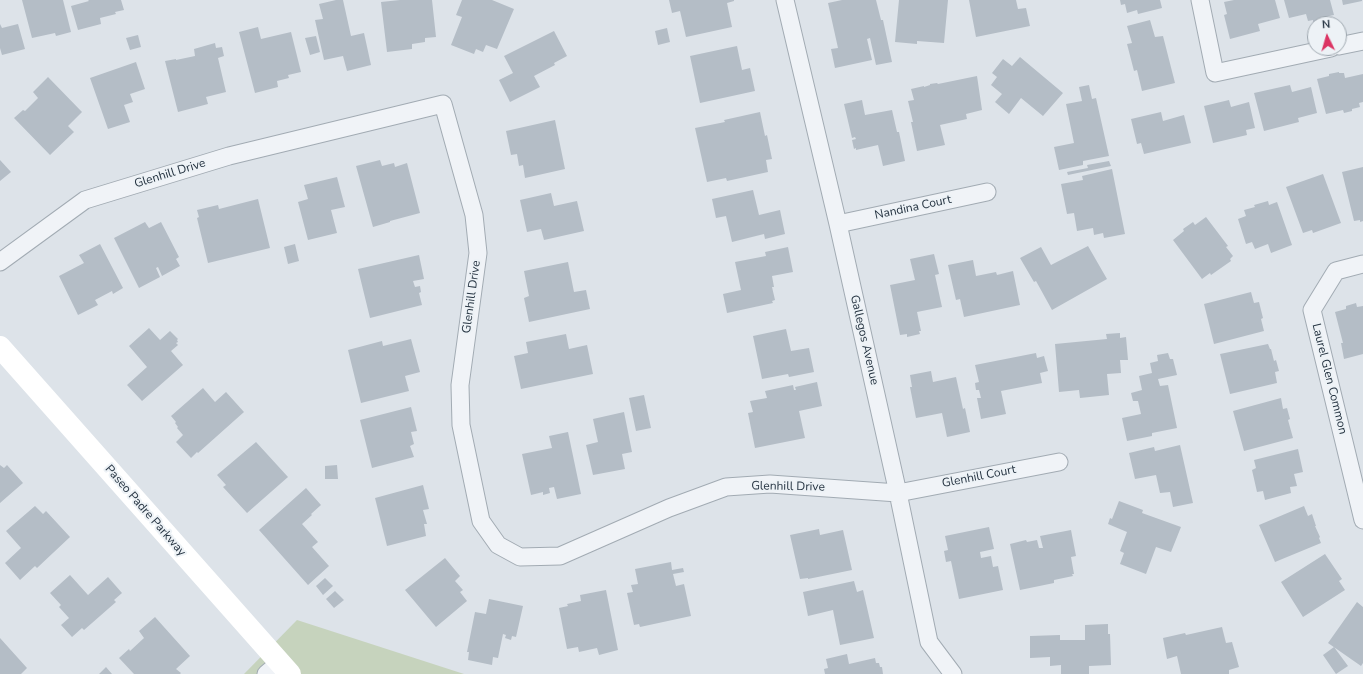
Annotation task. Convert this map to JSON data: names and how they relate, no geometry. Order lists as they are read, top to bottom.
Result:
{
  "streets": {
    "main road": ["Paseo Padre Parkway"],
    "street": [
      "Glenhill Drive",
      "Nandina Court",
      "Gallegos Avenue",
      "Laurel Glen Common",
      "Glenhill Court"
    ]
  },
  "crossings": [
    ["Glenhill Drive", "Gallegos Avenue"],
    ["Glenhill Drive", "Glenhill Court"],
    ["Nandina Court", "Gallegos Avenue"],
    ["Gallegos Avenue", "Glenhill Court"]
  ],
  "north": "top"
}
